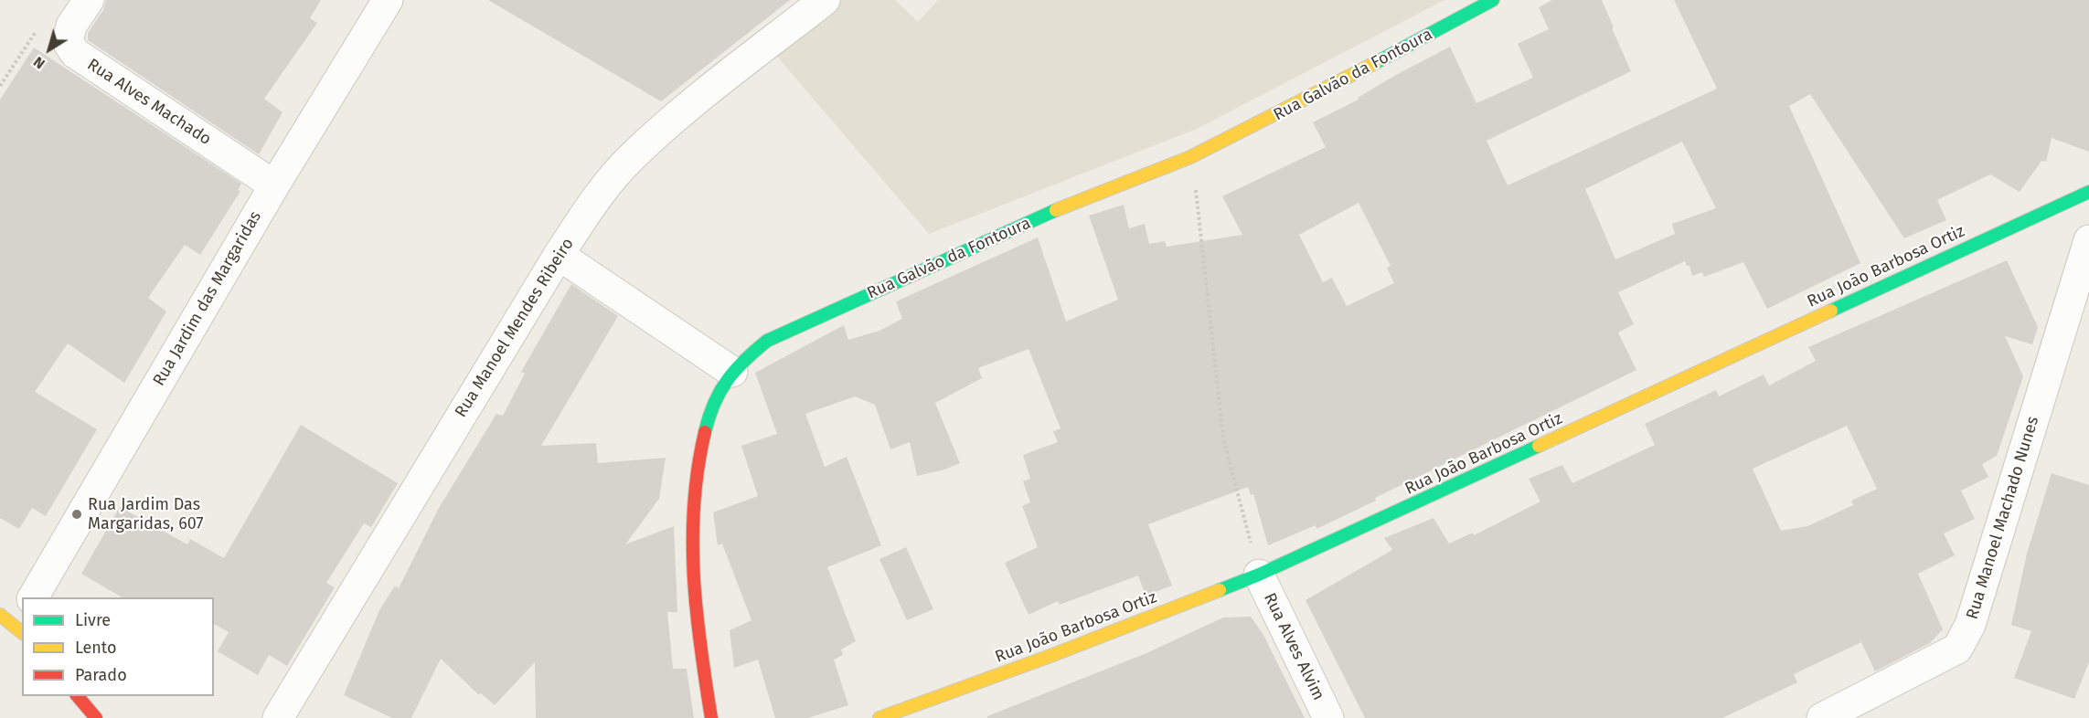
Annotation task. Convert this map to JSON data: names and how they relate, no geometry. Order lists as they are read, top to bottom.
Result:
{
  "streets": {
    "street": [
      "Rua Galvão da Fontoura",
      "Rua Alves Machado",
      "Rua João Barbosa Ortiz",
      "Rua Jardim das Margaridas",
      "Rua Manoel Mendes Ribeiro",
      "Rua Manoel Machado Nunes",
      "Rua Alves Alvim"
    ]
  },
  "crossings": [
    ["Rua Alves Machado", "Rua Jardim das Margaridas"],
    ["Rua João Barbosa Ortiz", "Rua Alves Alvim"]
  ],
  "places": ["Rua Jardim Das Margaridas, 607"],
  "legend": ["Livre", "Lento", "Parado"],
  "north": "bottom left"
}
